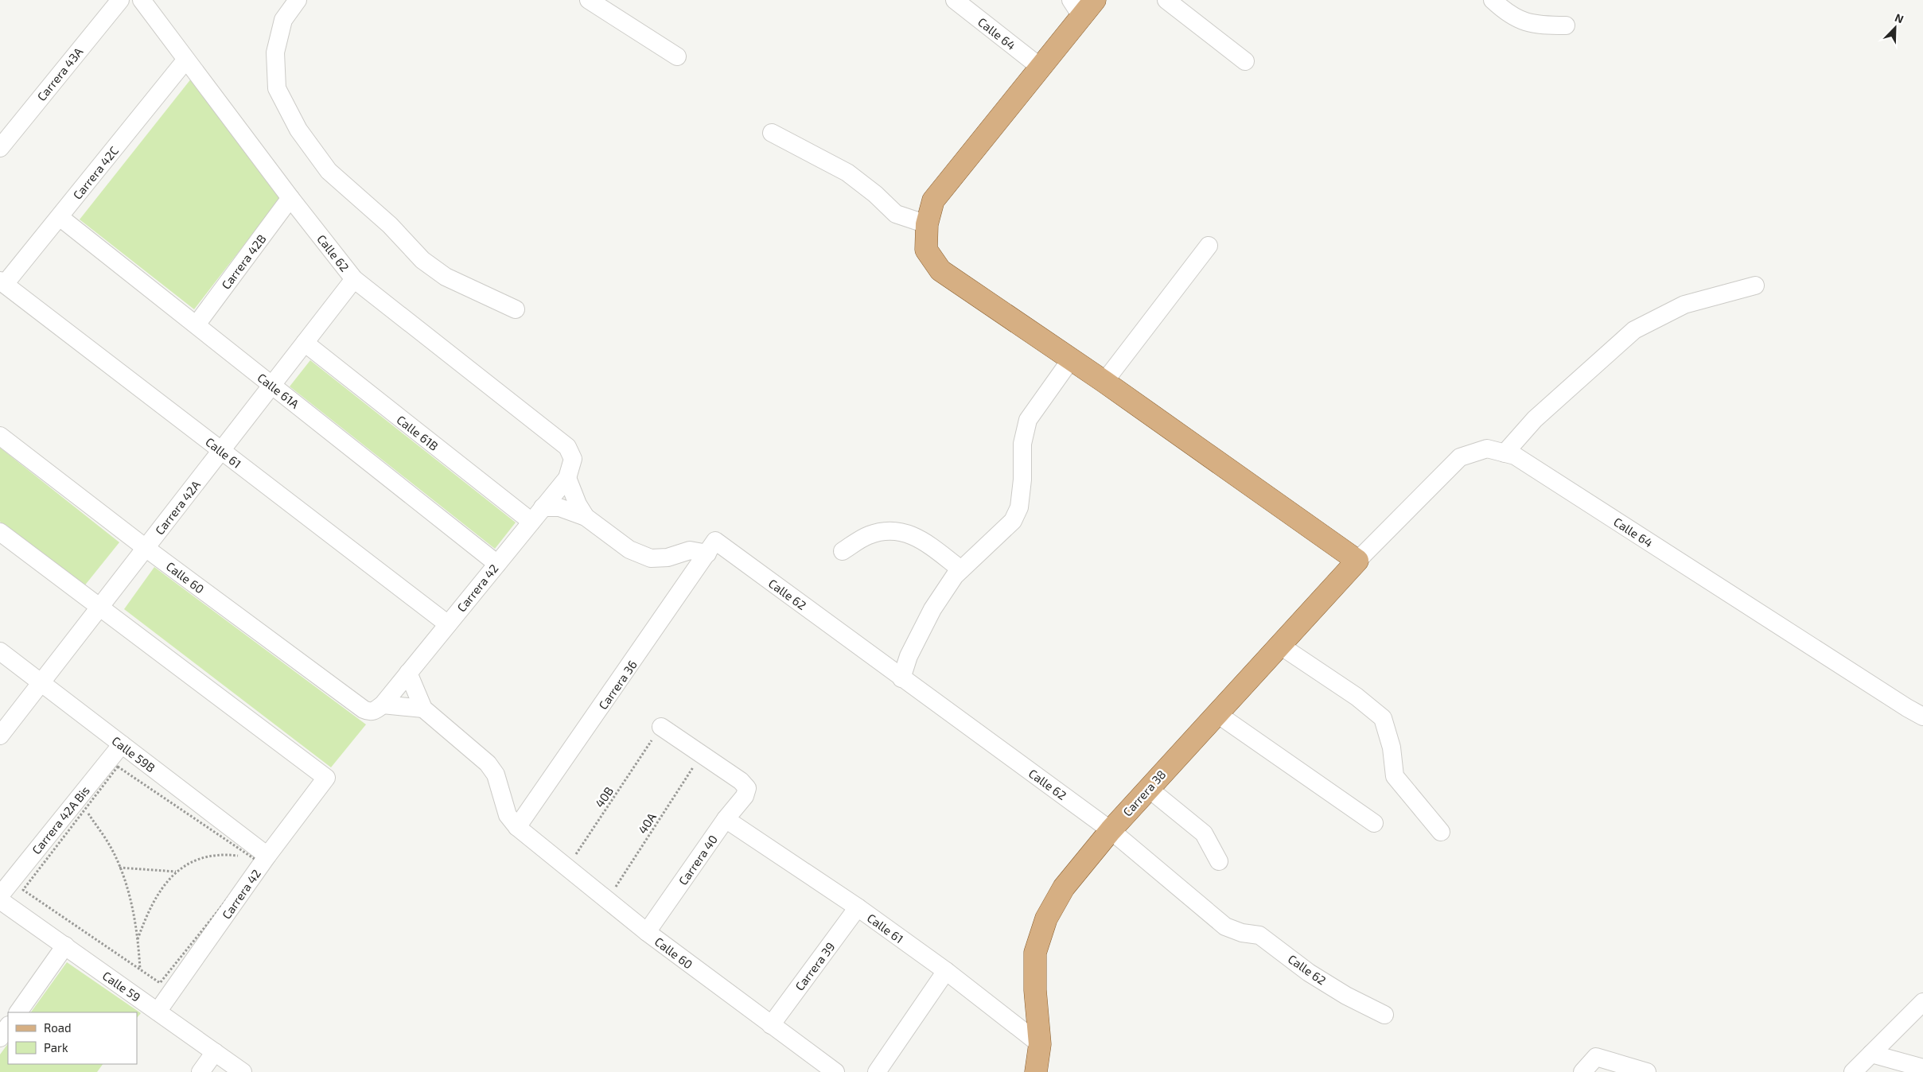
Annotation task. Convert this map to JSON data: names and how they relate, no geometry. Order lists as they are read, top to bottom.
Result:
{
  "streets": {
    "main road": ["Carrera 38"],
    "street": [
      "Calle 64",
      "Carrera 43A",
      "Carrera 42C",
      "Calle 62",
      "Carrera 42B",
      "Calle 61A",
      "Calle 61B",
      "Calle 61",
      "Carrera 42A",
      "Calle 60",
      "Carrera 42",
      "Carrera 36",
      "Calle 59B",
      "Carrera 42A Bis",
      "Carrera 40",
      "Carrera 39",
      "Calle 59"
    ],
    "path": ["40B", "40A"]
  },
  "crossings": [
    ["Calle 64", "Carrera 38"],
    ["Carrera 42C", "Calle 62"],
    ["Carrera 42C", "Calle 61A"],
    ["Carrera 42C", "Calle 61"],
    ["Calle 62", "Carrera 42B"],
    ["Calle 62", "Carrera 42A"],
    ["Calle 62", "Carrera 42"],
    ["Calle 62", "Carrera 36"],
    ["Calle 62", "Carrera 38"],
    ["Carrera 42B", "Calle 61A"],
    ["Calle 61A", "Carrera 42A"],
    ["Calle 61A", "Carrera 42"],
    ["Calle 61B", "Carrera 42A"],
    ["Calle 61B", "Carrera 42"],
    ["Calle 61", "Carrera 42A"],
    ["Calle 61", "Carrera 42"],
    ["Calle 61", "Carrera 38"],
    ["Calle 61", "Carrera 40"],
    ["Calle 61", "Carrera 39"],
    ["Carrera 42A", "Calle 60"],
    ["Carrera 42A", "Carrera 42"],
    ["Carrera 42A", "Calle 59B"],
    ["Calle 60", "Carrera 42"],
    ["Calle 60", "Carrera 36"],
    ["Calle 60", "40B"],
    ["Calle 60", "40A"],
    ["Calle 60", "Carrera 40"],
    ["Calle 60", "Carrera 39"],
    ["Carrera 42", "Calle 59B"],
    ["Carrera 42", "Calle 59"],
    ["Calle 59B", "Carrera 42A Bis"],
    ["40A", "Carrera 40"]
  ],
  "legend": ["Road", "Park"],
  "north": "top right"
}
